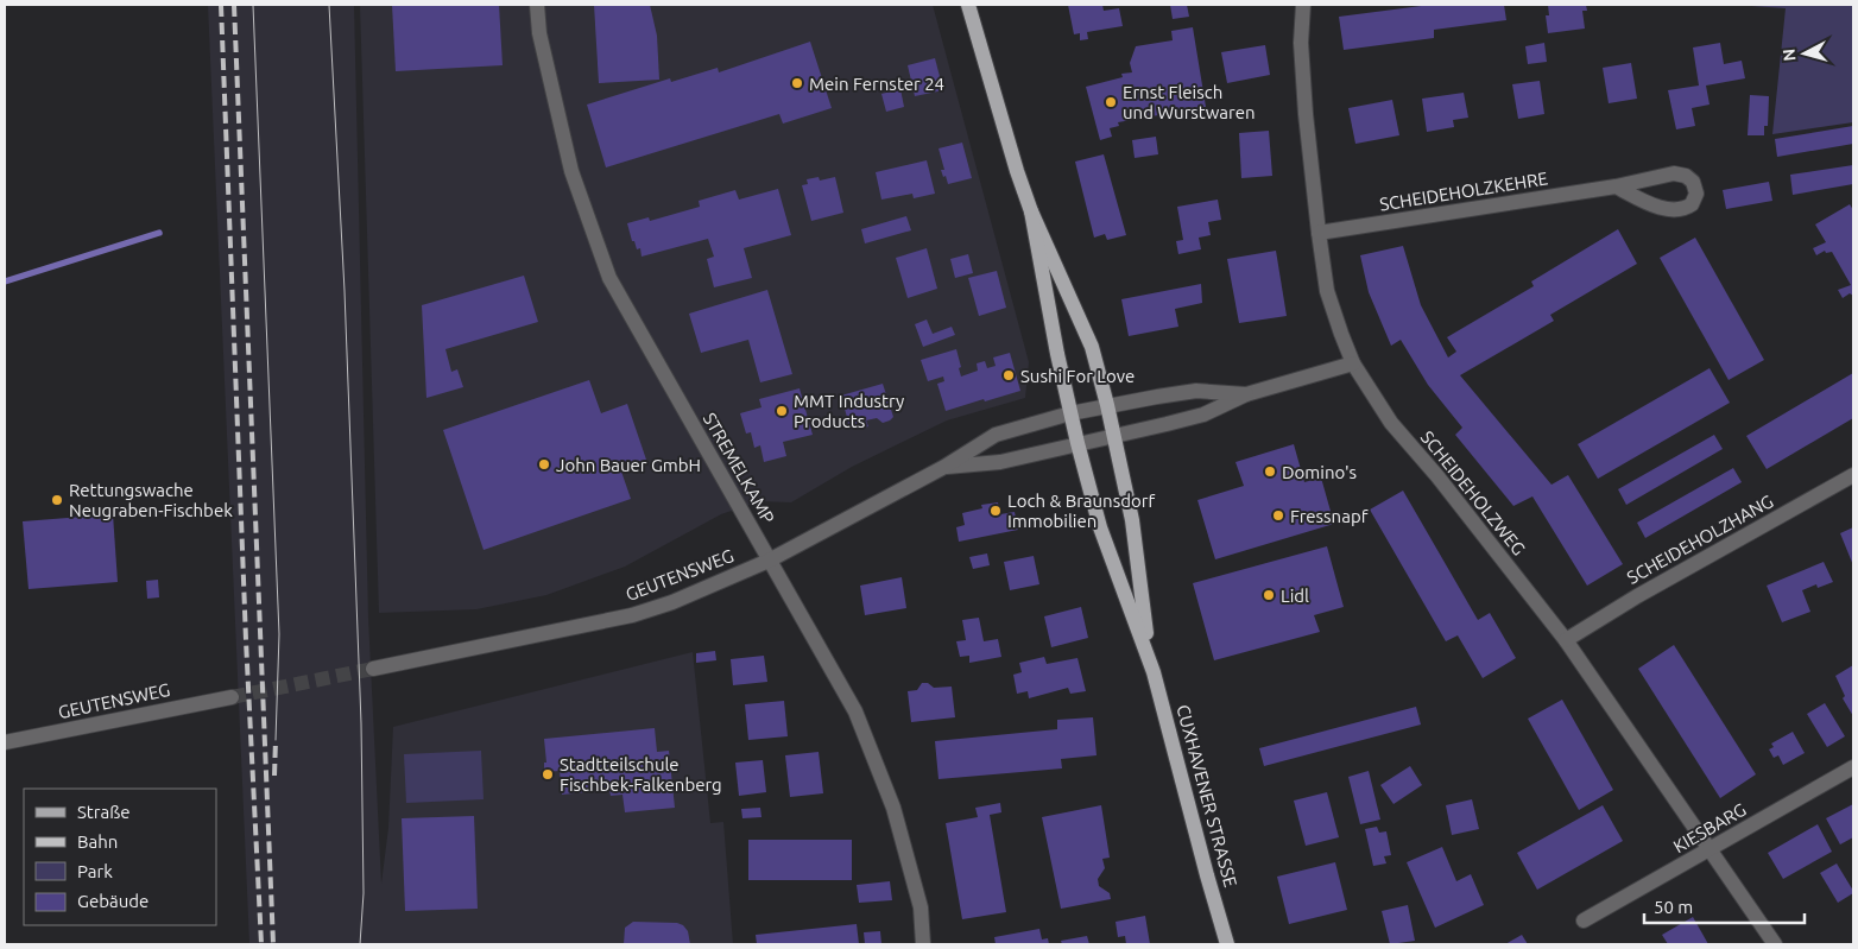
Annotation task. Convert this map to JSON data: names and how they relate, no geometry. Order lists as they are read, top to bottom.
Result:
{
  "streets": {
    "main road": ["CUXHAVENER STRASSE"],
    "street": [
      "SCHEIDEHOLZKEHRE",
      "STREMELKAMP",
      "SCHEIDEHOLZWEG",
      "SCHEIDEHOLZHANG",
      "GEUTENSWEG",
      "KIESBARG"
    ]
  },
  "crossings": [
    ["SCHEIDEHOLZKEHRE", "SCHEIDEHOLZWEG"],
    ["STREMELKAMP", "GEUTENSWEG"],
    ["SCHEIDEHOLZWEG", "SCHEIDEHOLZHANG"],
    ["SCHEIDEHOLZWEG", "KIESBARG"],
    ["GEUTENSWEG", "CUXHAVENER STRASSE"]
  ],
  "places": [
    "Mein Fernster 24",
    "Ernst Fleisch und Wurstwaren",
    "Sushi For Love",
    "MMT Industry Products",
    "John Bauer GmbH",
    "Domino's",
    "Rettungswache Neugraben-Fischbek",
    "Loch & Braunsdorf Immobilien",
    "Fressnapf",
    "Lidl",
    "Stadtteilschule Fischbek-Falkenberg"
  ],
  "legend": [
    "Straße",
    "Bahn",
    "Park",
    "Gebäude"
  ],
  "scale_bar": "50 m",
  "north": "left"
}
